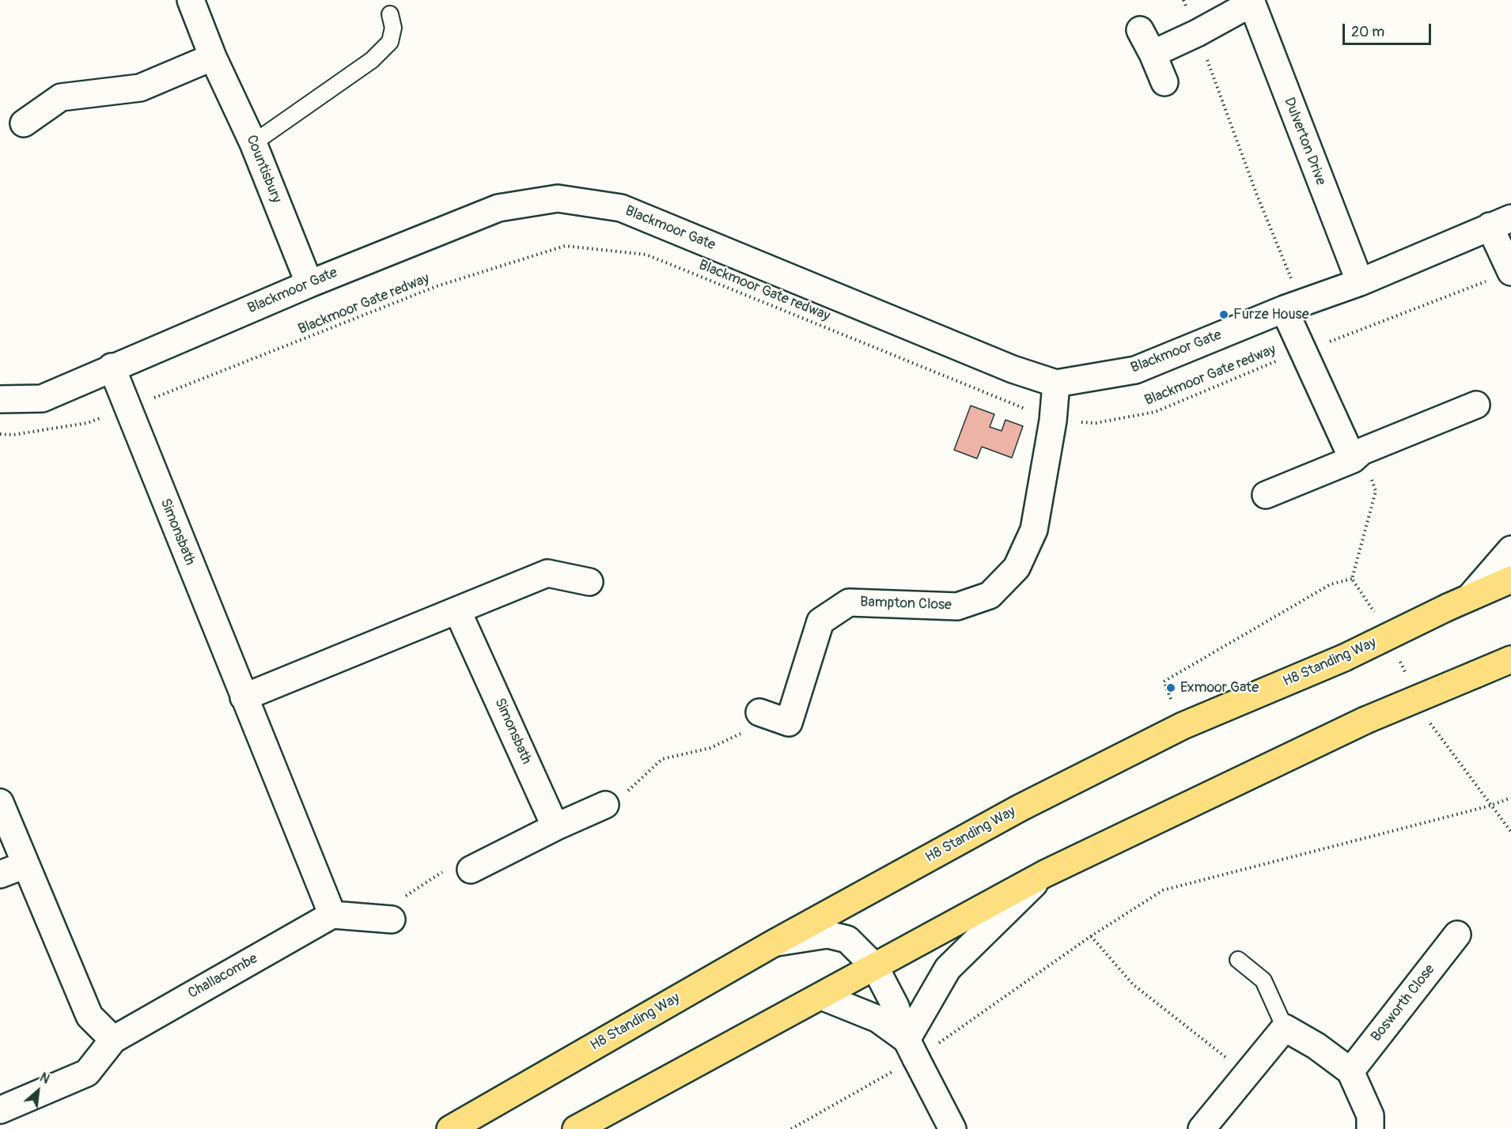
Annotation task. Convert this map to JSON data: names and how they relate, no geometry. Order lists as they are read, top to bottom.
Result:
{
  "streets": {
    "highway": ["H8 Standing Way"],
    "street": [
      "Dulverton Drive",
      "Countisbury",
      "Blackmoor Gate",
      "Simonsbath",
      "Bampton Close",
      "Challacombe",
      "Bosworth Close"
    ],
    "path": ["Blackmoor Gate redway"]
  },
  "crossings": [
    ["Dulverton Drive", "Blackmoor Gate"],
    ["Countisbury", "Blackmoor Gate"],
    ["Blackmoor Gate", "Simonsbath"],
    ["Blackmoor Gate", "Bampton Close"],
    ["Blackmoor Gate redway", "Simonsbath"],
    ["Blackmoor Gate redway", "Bampton Close"],
    ["Simonsbath", "Challacombe"]
  ],
  "places": ["Furze House", "Exmoor Gate"],
  "scale_bar": "20 m",
  "north": "top right"
}
